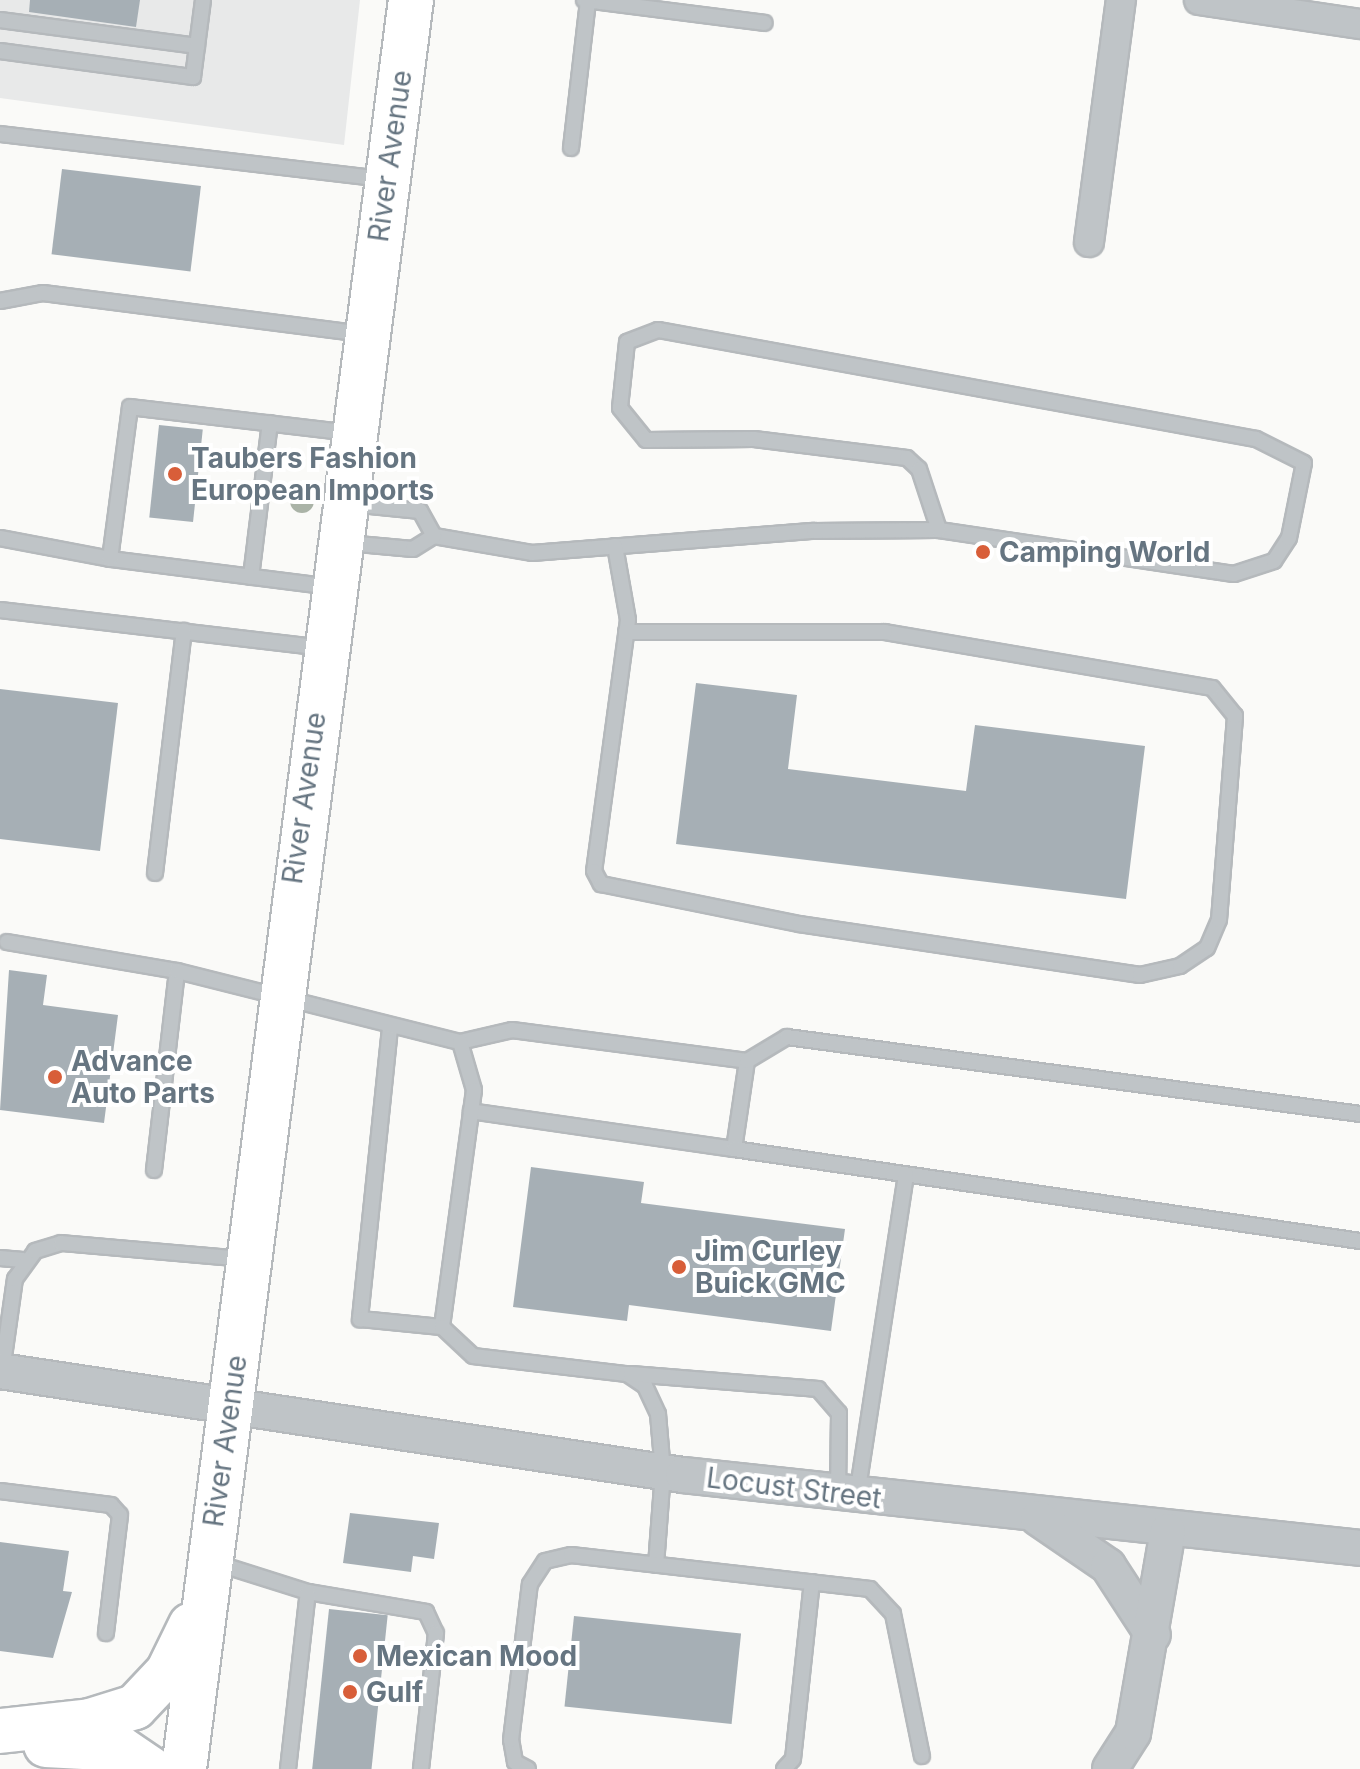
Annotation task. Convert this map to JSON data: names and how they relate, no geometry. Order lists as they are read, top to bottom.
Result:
{
  "streets": {
    "highway": ["River Avenue"],
    "street": ["Locust Street"]
  },
  "crossings": [
    ["River Avenue", "Locust Street"]
  ],
  "places": [
    "Taubers Fashion European Imports",
    "Camping World",
    "Advance Auto Parts",
    "Jim Curley Buick GMC",
    "Mexican Mood",
    "Gulf"
  ]
}
